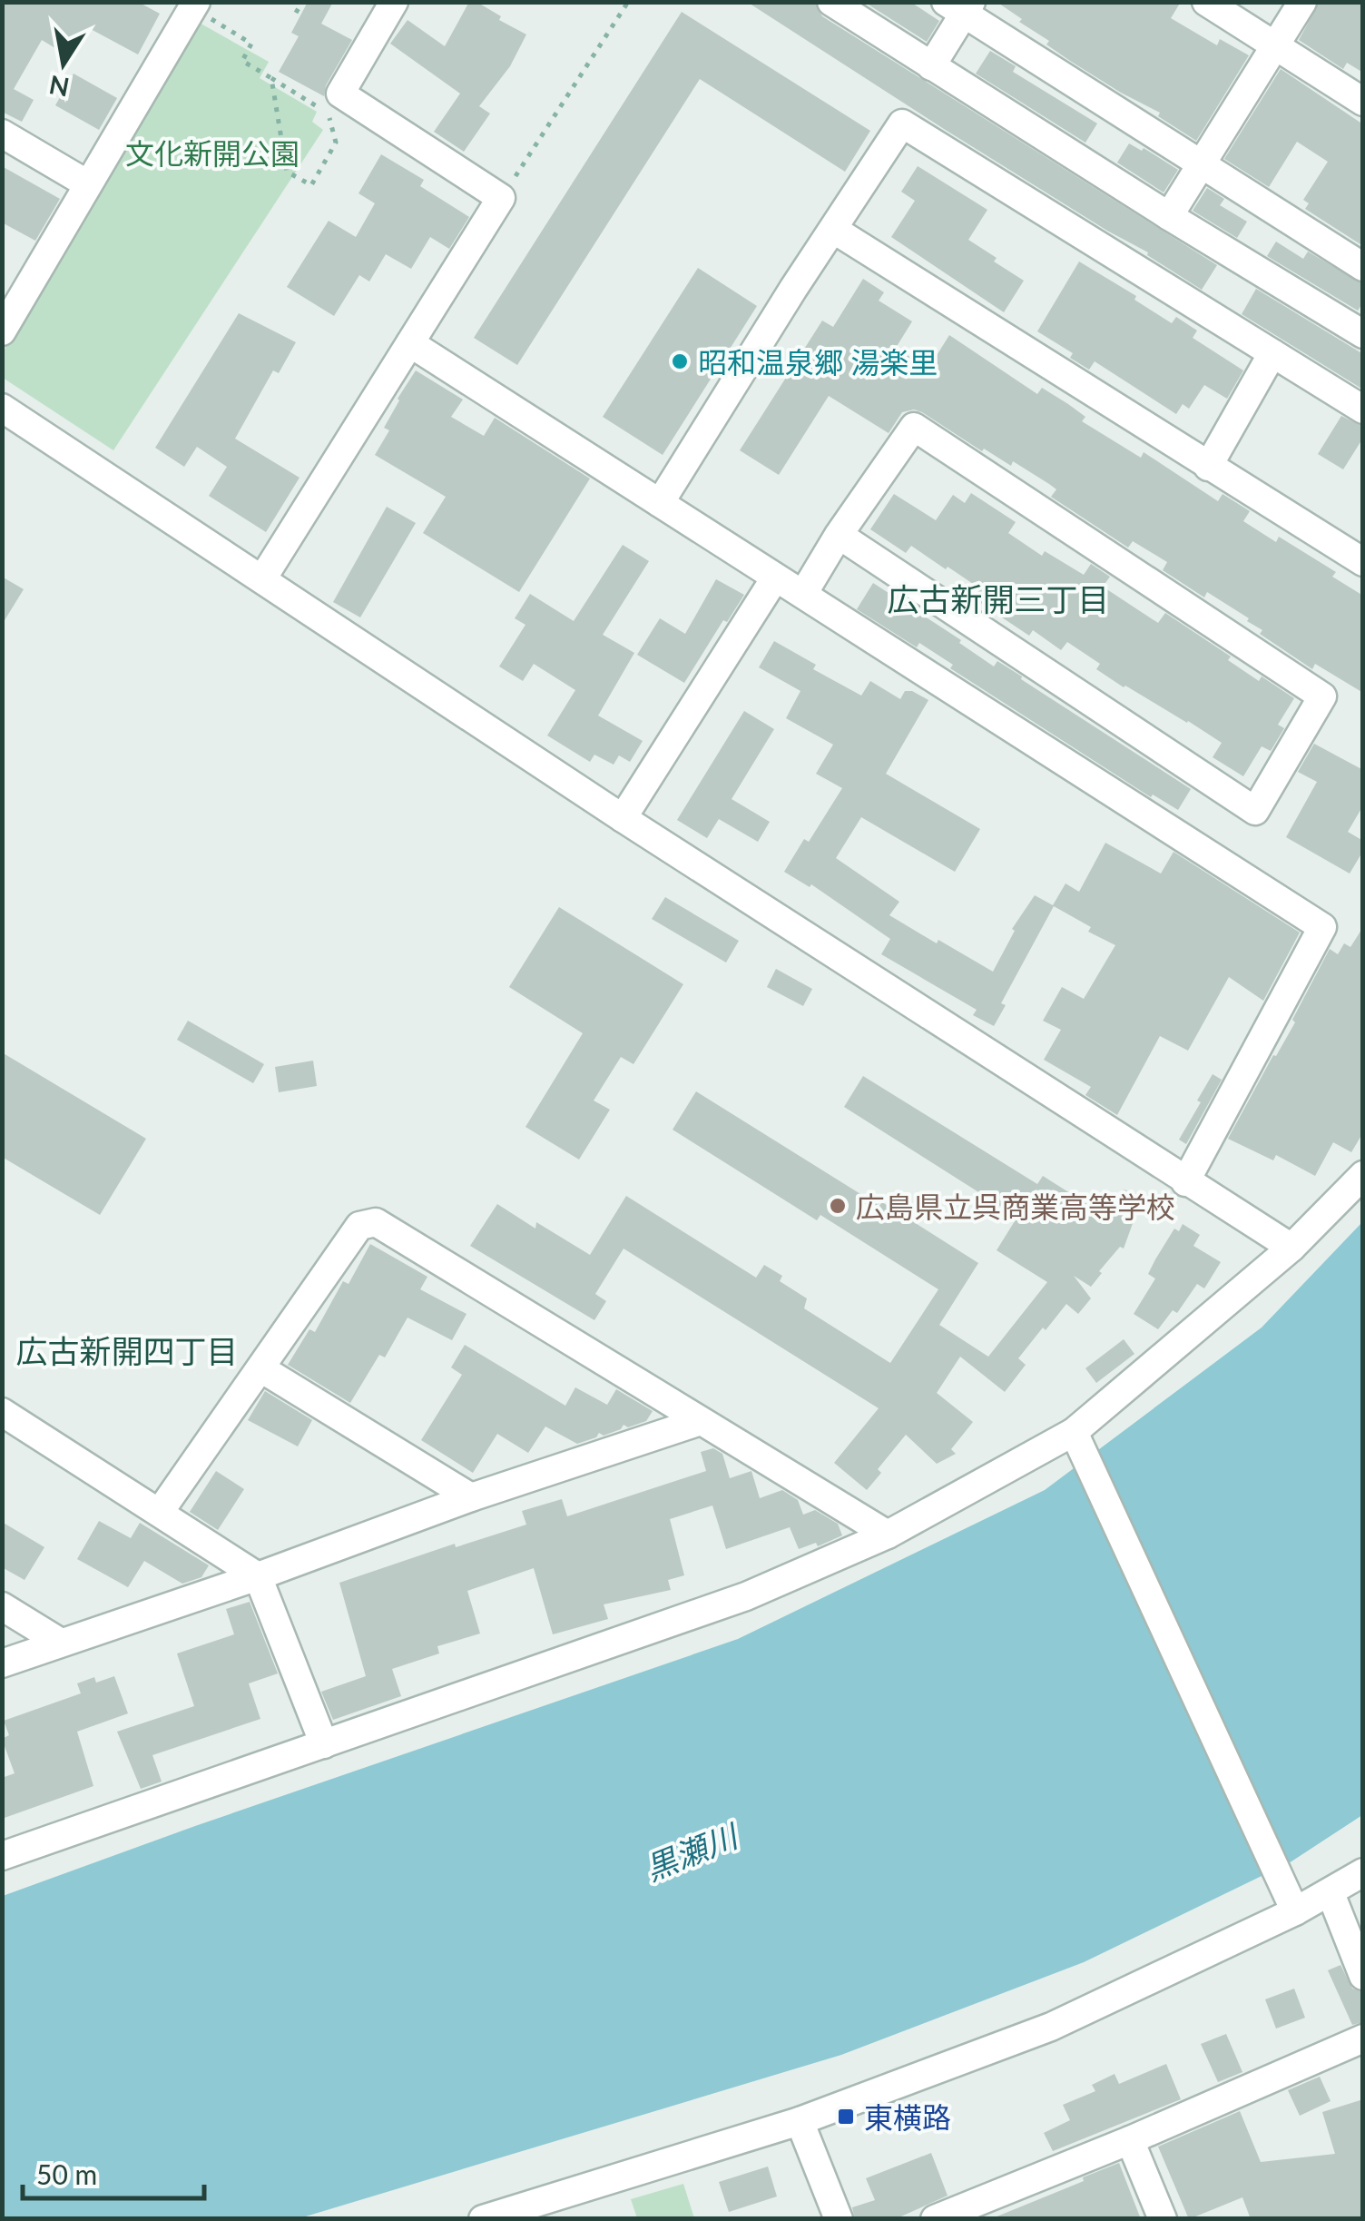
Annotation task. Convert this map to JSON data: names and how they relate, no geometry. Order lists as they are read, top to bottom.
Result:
{
  "districts": ["広古新開三丁目", "広古新開四丁目"],
  "water": ["黒瀬川"],
  "parks": ["文化新開公園"],
  "places": {
    "other": ["昭和温泉郷 湯楽里", "広島県立呉商業高等学校"],
    "transit": ["東横路"]
  },
  "scale_bar": "50 m",
  "north": "bottom"
}
